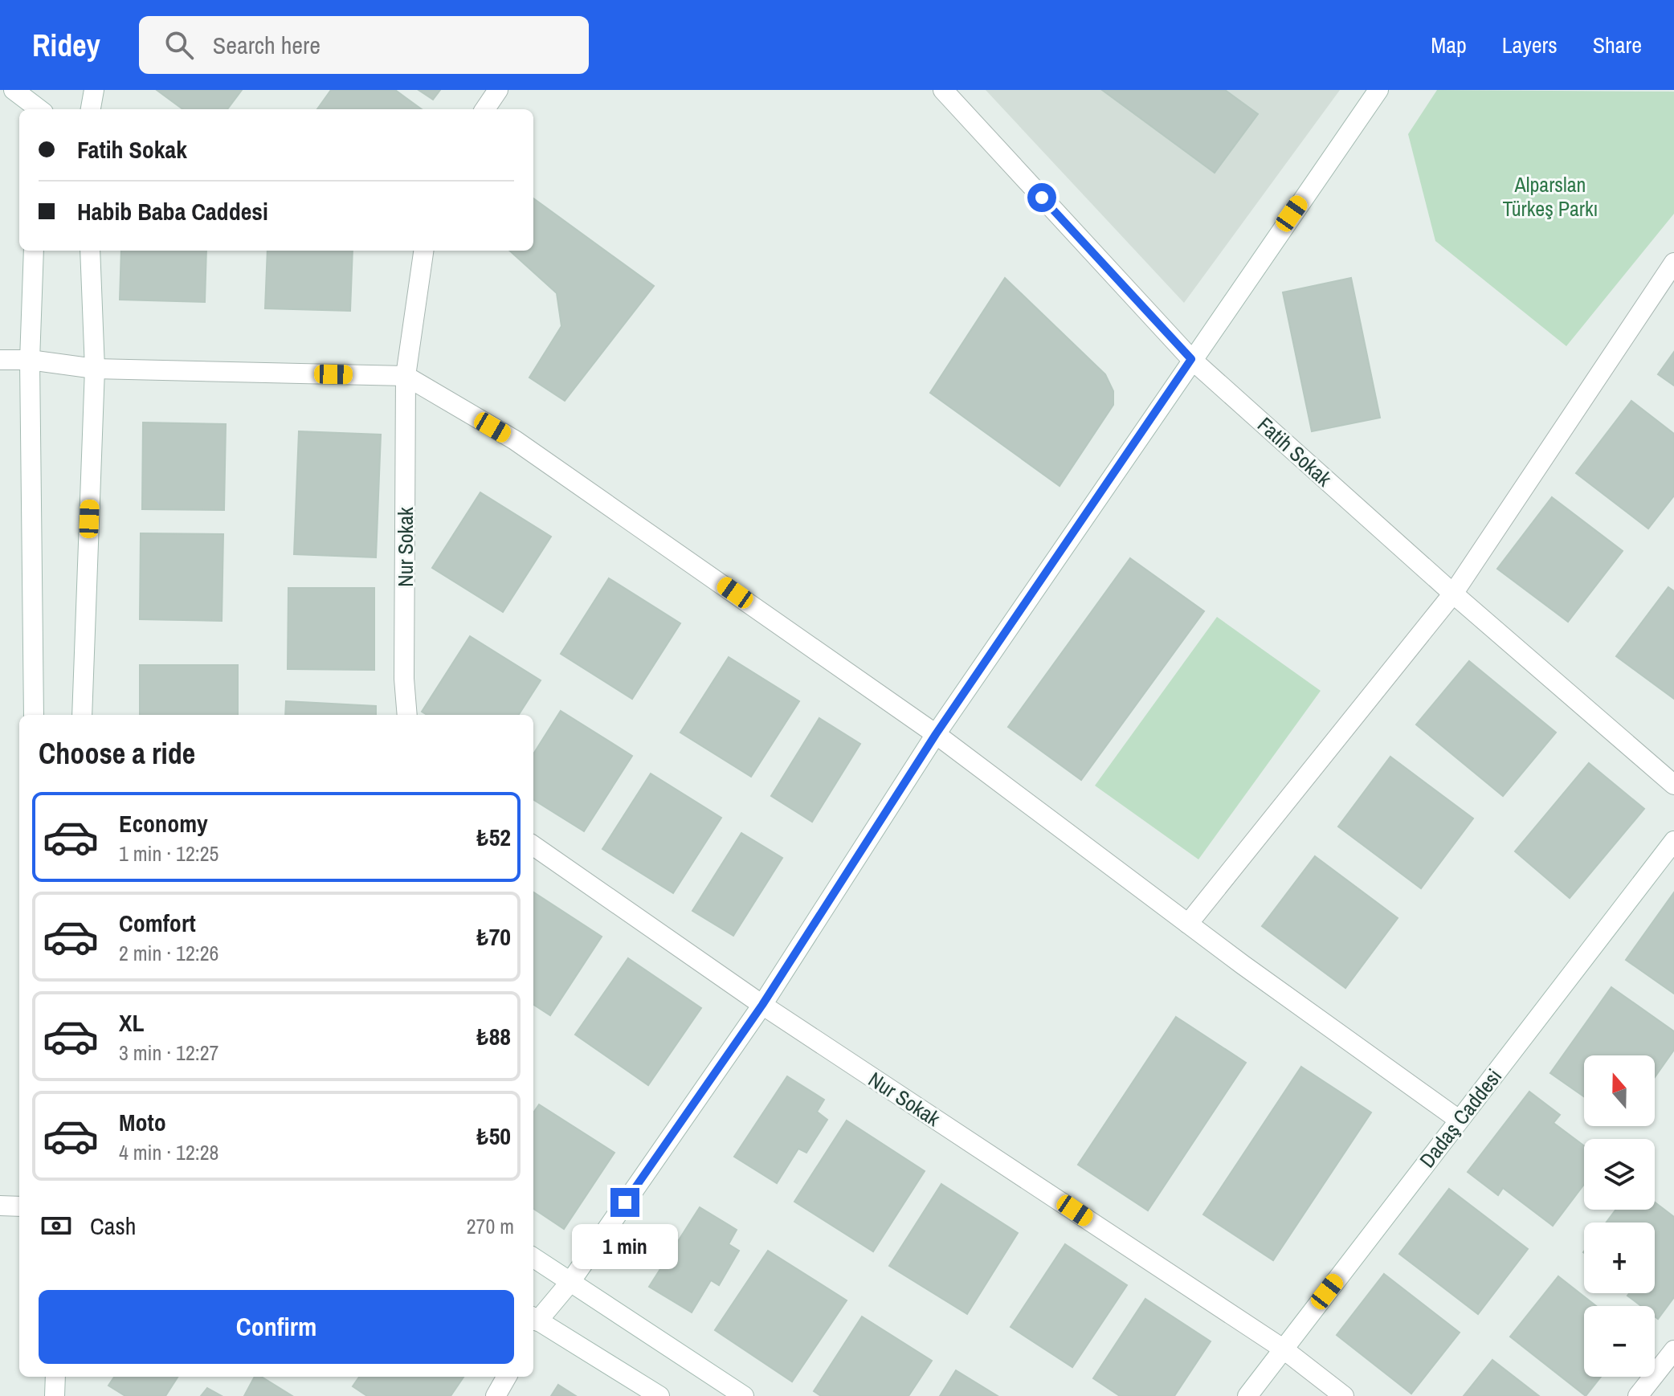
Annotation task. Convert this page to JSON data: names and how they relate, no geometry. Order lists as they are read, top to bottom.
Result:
{
  "streets": {
    "street": ["Fatih Sokak", "Nur Sokak", "Dadaş Caddesi"]
  },
  "crossings": [
    ["Nur Sokak", "Dadaş Caddesi"]
  ],
  "parks": ["Alparslan Türkeş Parkı"],
  "north": "top",
  "page": {
    "header": "Ridey",
    "search": "Search here",
    "nav": ["Map", "Layers", "Share"],
    "banner": ["Fatih Sokak", "Habib Baba Caddesi"],
    "heading": "Choose a ride",
    "list": [
      {
        "name": "Economy",
        "note": "1 min · 12:25",
        "value": "₺52"
      },
      {
        "name": "Comfort",
        "note": "2 min · 12:26",
        "value": "₺70"
      },
      {
        "name": "XL",
        "note": "3 min · 12:27",
        "value": "₺88"
      },
      {
        "name": "Moto",
        "note": "4 min · 12:28",
        "value": "₺50"
      }
    ],
    "map_buttons": ["+", "−"],
    "pay": ["Cash", "270 m"],
    "bubble": "1 min",
    "buttons": "Confirm"
  }
}
